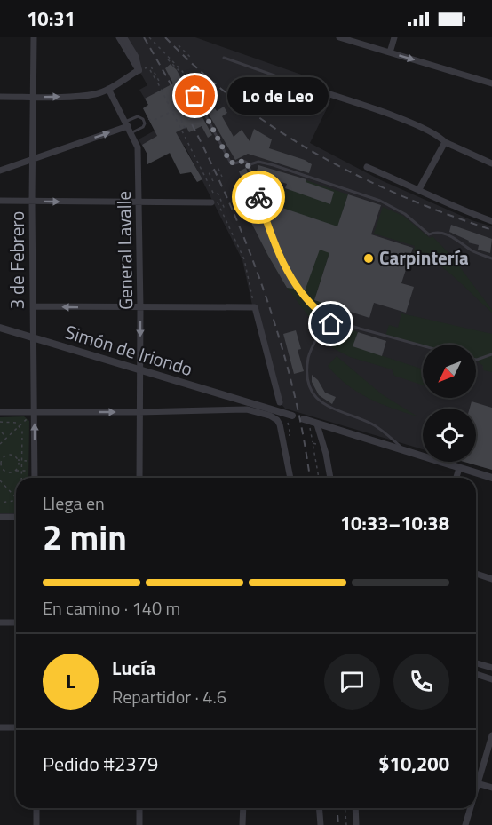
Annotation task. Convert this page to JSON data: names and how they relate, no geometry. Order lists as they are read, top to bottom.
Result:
{
  "streets": {
    "street": ["General Lavalle", "3 de Febrero", "Simón de Iriondo"]
  },
  "crossings": [
    ["General Lavalle", "Simón de Iriondo"],
    ["3 de Febrero", "Simón de Iriondo"]
  ],
  "places": ["Lo de Leo", "Carpintería"],
  "north": "bottom left",
  "page": {
    "status": "10:31",
    "bubble": "Lo de Leo",
    "heading": ["2 min", "Llega en", "10:33–10:38"],
    "panel": [
      "Lucía",
      "Repartidor · 4.6",
      "Pedido #2379",
      "$10,200"
    ],
    "bar": "En camino · 140 m",
    "round": "L"
  }
}
